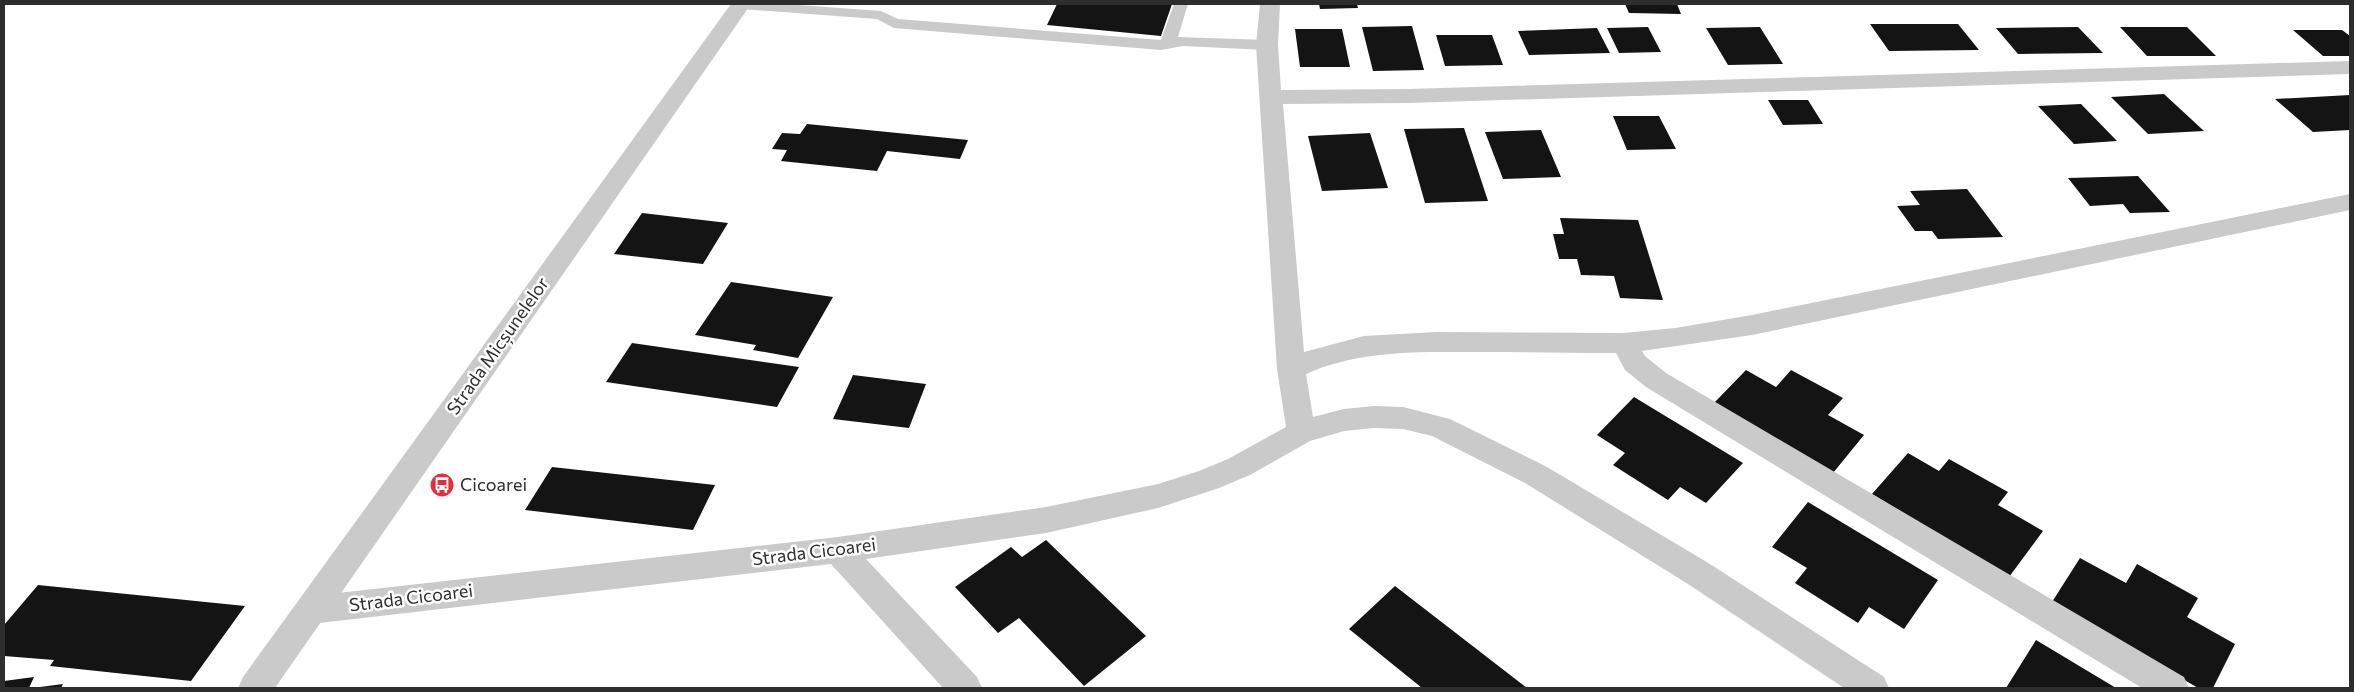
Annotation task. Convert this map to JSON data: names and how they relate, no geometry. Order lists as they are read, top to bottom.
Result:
{
  "streets": {
    "street": ["Strada Micșunelelor", "Strada Cicoarei"]
  },
  "crossings": [
    ["Strada Micșunelelor", "Strada Cicoarei"]
  ],
  "places": {
    "bus stop": ["Cicoarei"]
  }
}
